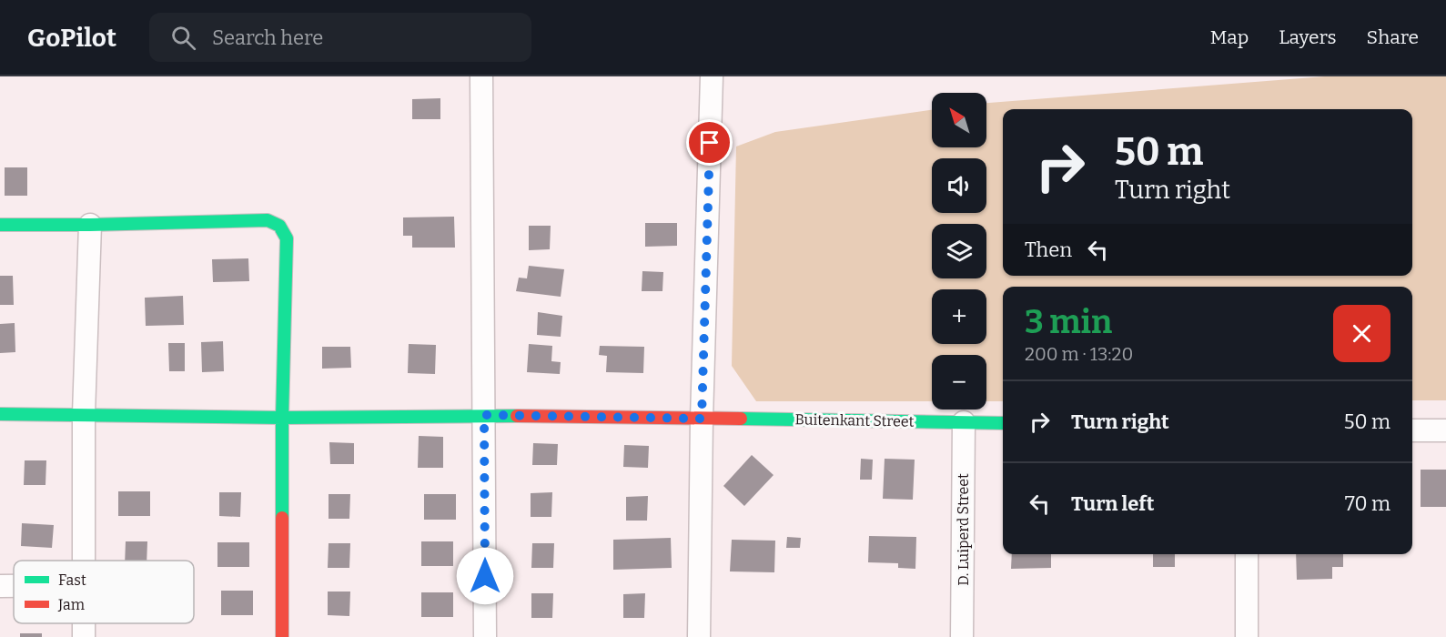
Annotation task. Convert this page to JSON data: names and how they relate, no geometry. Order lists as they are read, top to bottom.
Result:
{
  "streets": {
    "street": ["Buitenkant Street", "D. Luiperd Street"]
  },
  "crossings": [
    ["Buitenkant Street", "D. Luiperd Street"]
  ],
  "legend": ["Fast", "Jam"],
  "north": "top left",
  "page": {
    "header": "GoPilot",
    "search": "Search here",
    "nav": ["Map", "Layers", "Share"],
    "map_buttons": ["+", "−"],
    "turn": ["50 m", "Turn right"],
    "then": "Then",
    "heading": ["3 min", "200 m · 13:20"],
    "list": [
      {
        "name": "Turn right",
        "value": "50 m"
      },
      {
        "name": "Turn left",
        "value": "70 m"
      }
    ]
  }
}
